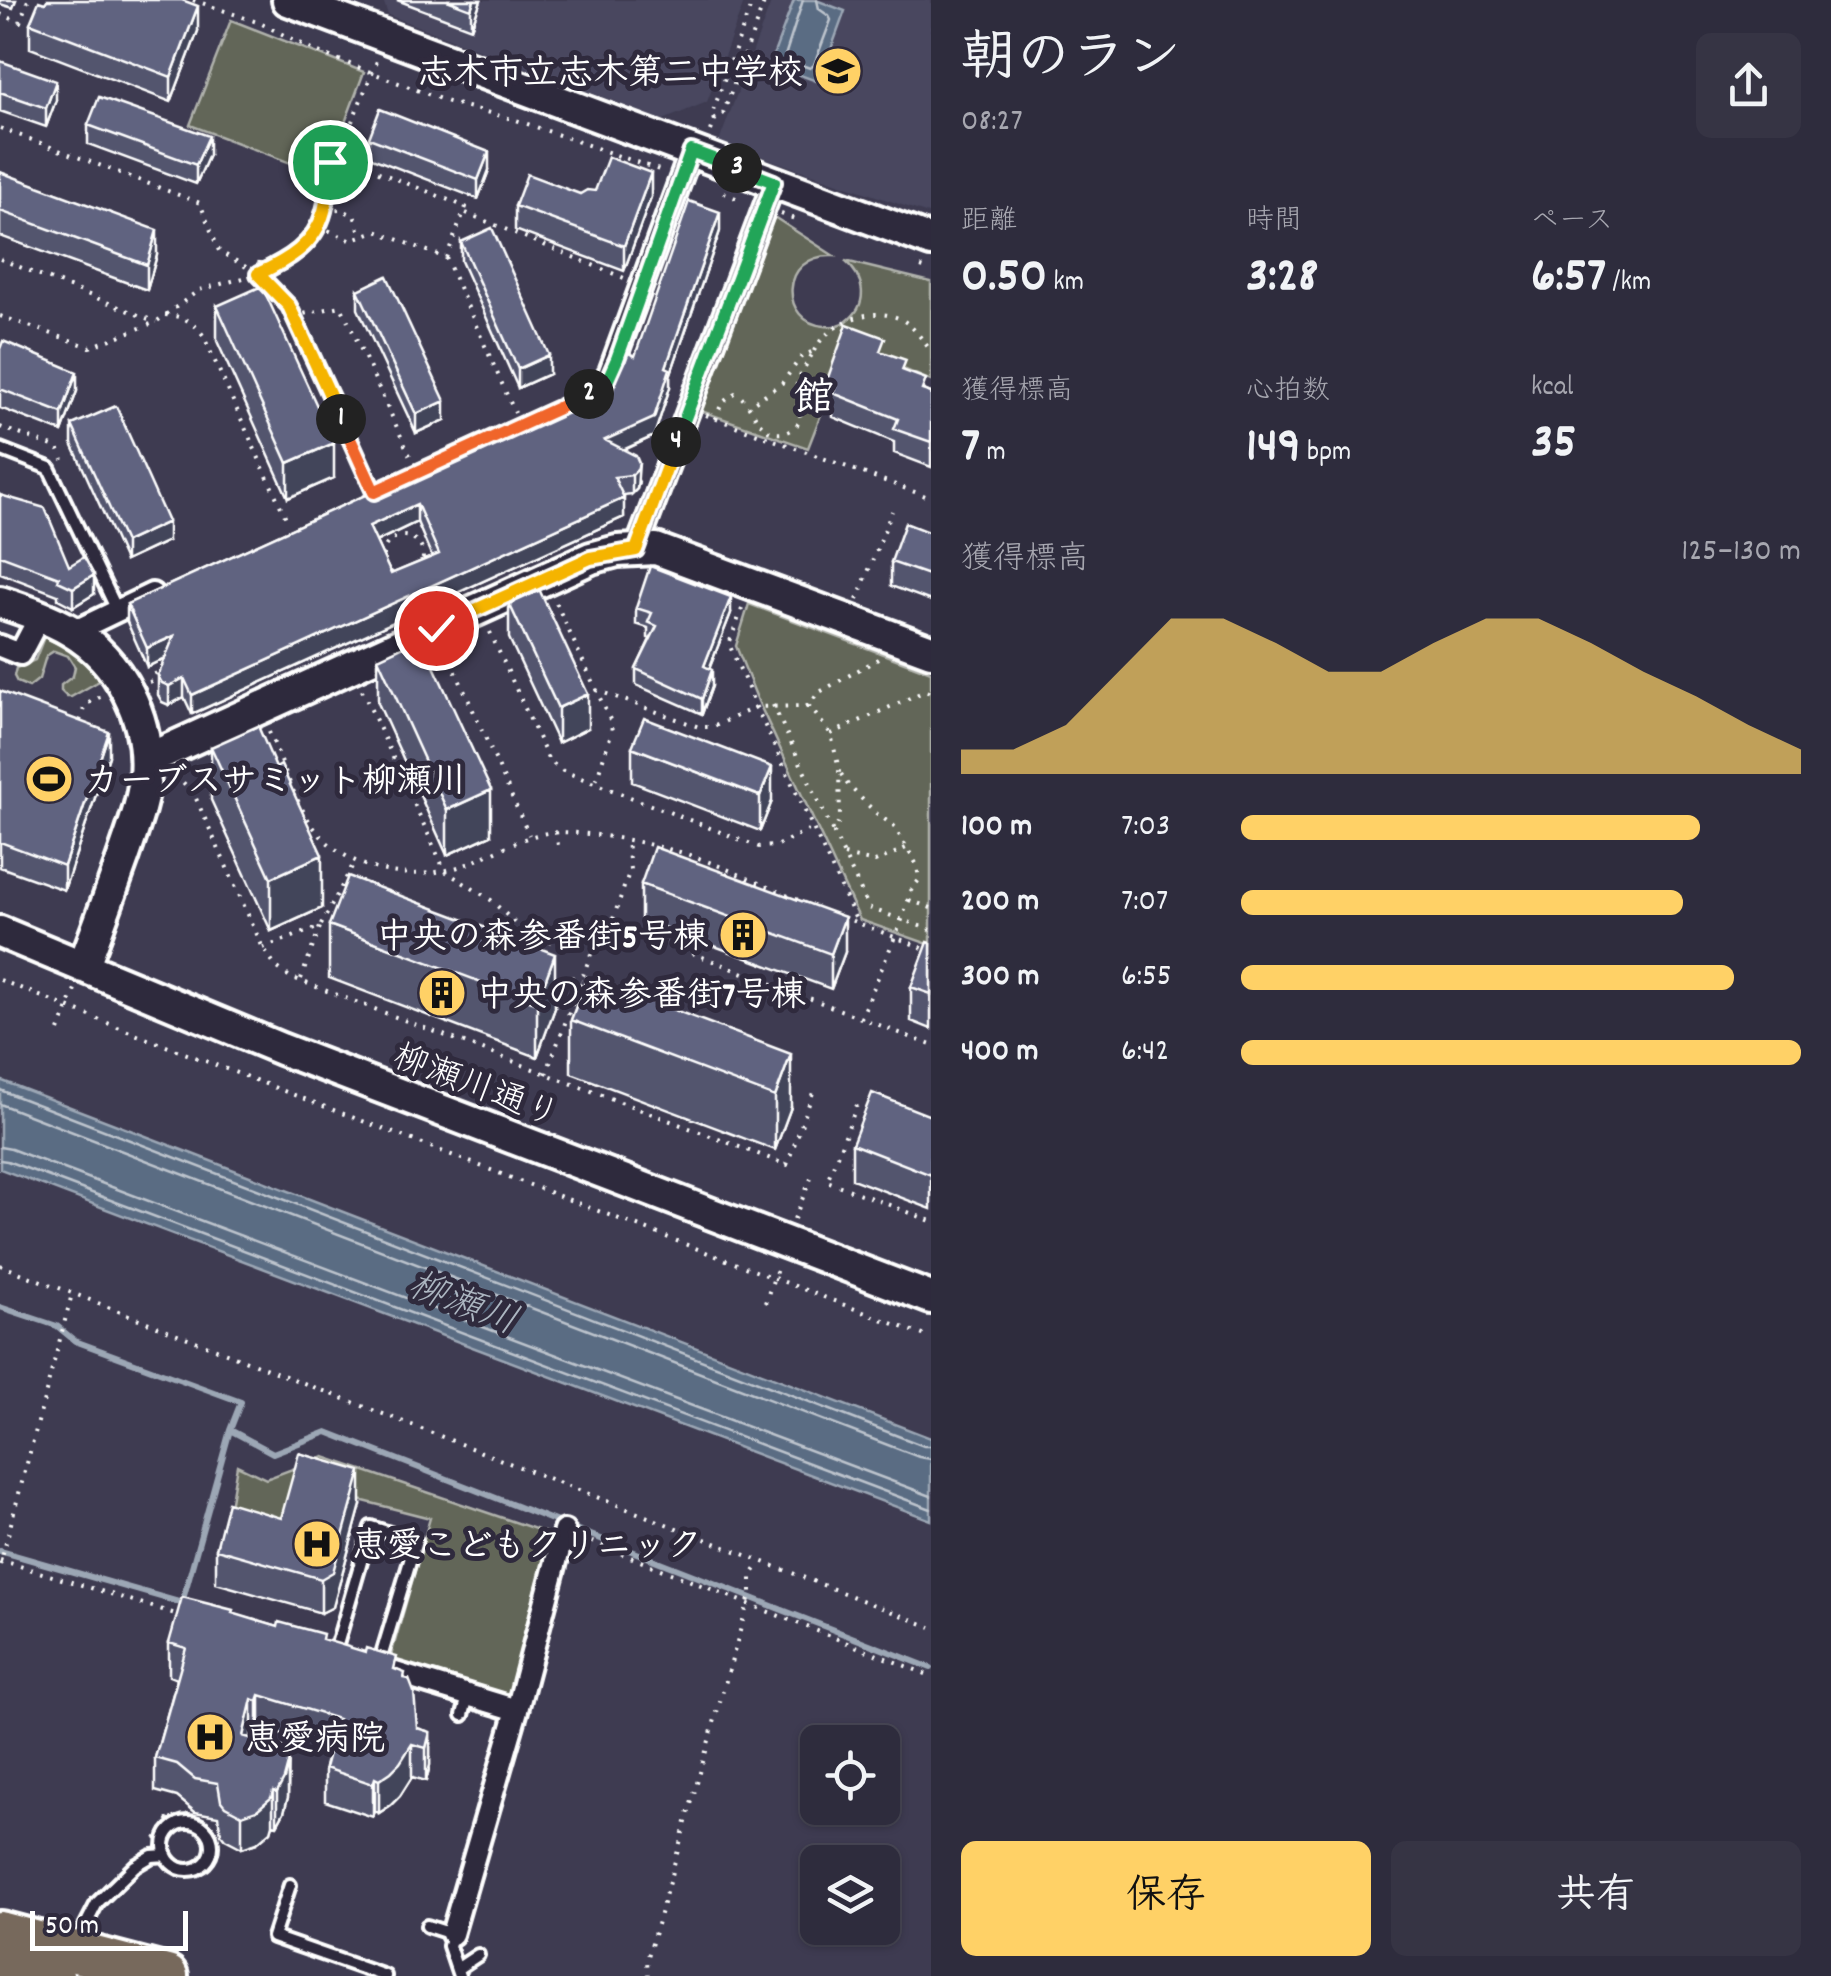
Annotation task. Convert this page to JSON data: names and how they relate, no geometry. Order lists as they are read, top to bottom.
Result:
{
  "streets": {
    "street": ["柳瀬川通り"]
  },
  "districts": ["館"],
  "water": ["柳瀬川"],
  "places": {
    "school or university": ["志木市立志木第二中学校"],
    "sports": ["カーブスサミット柳瀬川"],
    "building": ["中央の森参番街5号棟", "中央の森参番街7号棟"],
    "hospital": ["恵愛こどもクリニック", "恵愛病院"]
  },
  "scale_bar": "50 m",
  "page": {
    "heading": ["朝のラン", "08:27"],
    "pins": [
      "3",
      "2",
      "1",
      "4"
    ],
    "stats": [
      ["距離", "0.50 km"],
      ["時間", "3:28"],
      ["ペース", "6:57 /km"],
      ["獲得標高", "7 m"],
      ["心拍数", "149 bpm"],
      ["kcal", "35"]
    ],
    "chart": ["獲得標高", "125–130 m"],
    "list": [
      {
        "name": "100 m",
        "note": "7:03"
      },
      {
        "name": "200 m",
        "note": "7:07"
      },
      {
        "name": "300 m",
        "note": "6:55"
      },
      {
        "name": "400 m",
        "note": "6:42"
      }
    ],
    "buttons": ["保存", "共有"],
    "scale": "50 m"
  }
}
